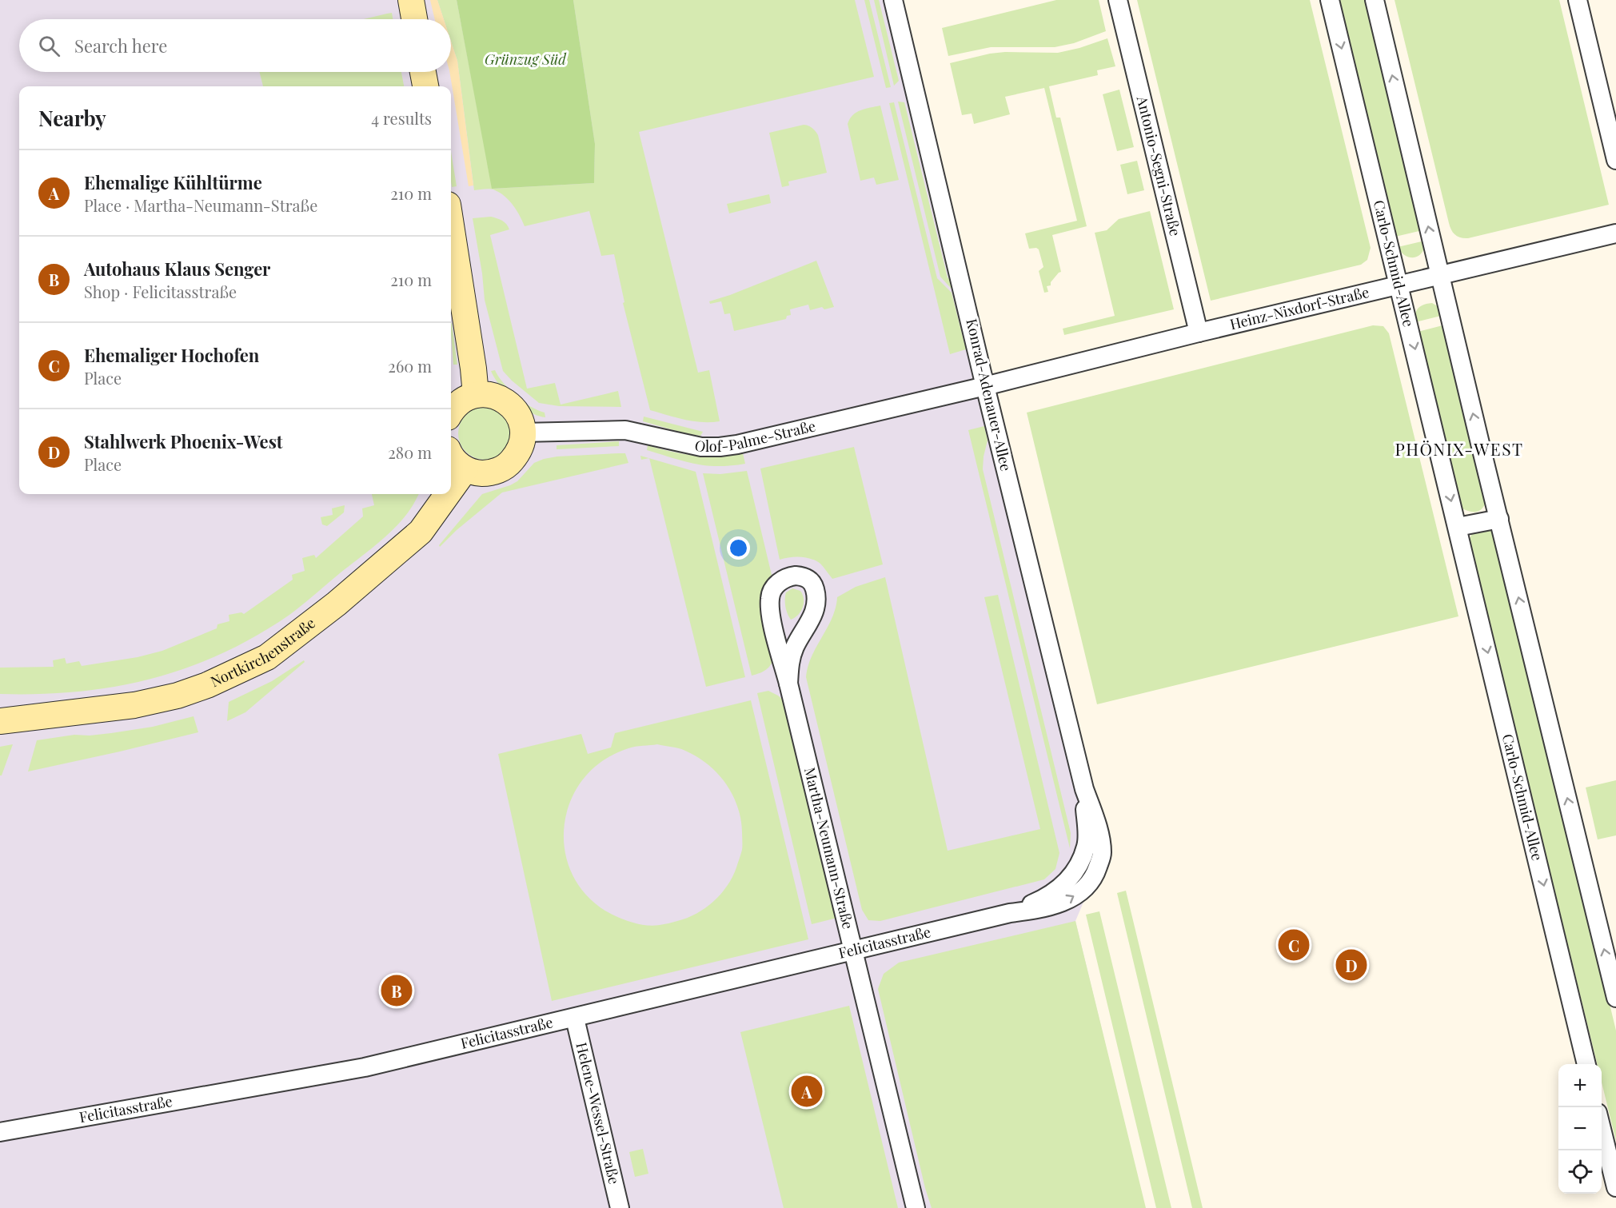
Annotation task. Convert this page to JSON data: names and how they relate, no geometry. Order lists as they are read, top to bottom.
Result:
{
  "streets": {
    "main road": ["Nortkirchenstraße"],
    "street": [
      "Antonio-Segni-Straße",
      "Carlo-Schmid-Allee",
      "Heinz-Nixdorf-Straße",
      "Konrad-Adenauer-Allee",
      "Olof-Palme-Straße",
      "Martha-Neumann-Straße",
      "Felicitasstraße",
      "Helene-Wessel-Straße"
    ]
  },
  "crossings": [
    ["Antonio-Segni-Straße", "Heinz-Nixdorf-Straße"],
    ["Carlo-Schmid-Allee", "Heinz-Nixdorf-Straße"],
    ["Heinz-Nixdorf-Straße", "Konrad-Adenauer-Allee"],
    ["Heinz-Nixdorf-Straße", "Olof-Palme-Straße"],
    ["Konrad-Adenauer-Allee", "Olof-Palme-Straße"],
    ["Konrad-Adenauer-Allee", "Felicitasstraße"],
    ["Martha-Neumann-Straße", "Felicitasstraße"],
    ["Felicitasstraße", "Helene-Wessel-Straße"]
  ],
  "districts": ["PHÖNIX-WEST"],
  "parks": ["Grünzug Süd"],
  "page": {
    "search": "Search here",
    "heading": ["Nearby", "4 results"],
    "list": [
      {
        "mark": "A",
        "name": "Ehemalige Kühltürme",
        "note": "Place · Martha-Neumann-Straße",
        "value": "210 m"
      },
      {
        "mark": "B",
        "name": "Autohaus Klaus Senger",
        "note": "Shop · Felicitasstraße",
        "value": "210 m"
      },
      {
        "mark": "C",
        "name": "Ehemaliger Hochofen",
        "note": "Place",
        "value": "260 m"
      },
      {
        "mark": "D",
        "name": "Stahlwerk Phoenix-West",
        "note": "Place",
        "value": "280 m"
      }
    ],
    "pins": [
      "C",
      "D",
      "B",
      "A"
    ],
    "map_buttons": ["+", "−"]
  }
}
